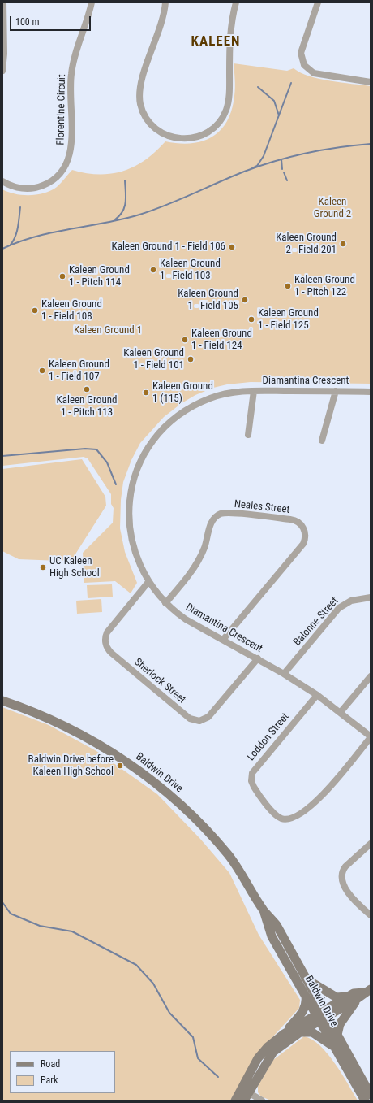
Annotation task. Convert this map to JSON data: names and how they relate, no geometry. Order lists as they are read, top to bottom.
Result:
{
  "streets": {
    "main road": ["Baldwin Drive"],
    "street": [
      "Florentine Circuit",
      "Diamantina Crescent",
      "Neales Street",
      "Balonne Street",
      "Sherlock Street",
      "Loddon Street"
    ]
  },
  "crossings": [
    ["Diamantina Crescent", "Neales Street"],
    ["Diamantina Crescent", "Balonne Street"],
    ["Diamantina Crescent", "Sherlock Street"],
    ["Diamantina Crescent", "Loddon Street"]
  ],
  "districts": ["KALEEN"],
  "parks": ["Kaleen Ground 2", "Kaleen Ground 1"],
  "places": [
    "Kaleen Ground 2 - Field 201",
    "Kaleen Ground 1 - Field 106",
    "Kaleen Ground 1 - Field 103",
    "Kaleen Ground 1 - Pitch 114",
    "Kaleen Ground 1 - Pitch 122",
    "Kaleen Ground 1 - Field 105",
    "Kaleen Ground 1 - Field 108",
    "Kaleen Ground 1 - Field 125",
    "Kaleen Ground 1 - Field 124",
    "Kaleen Ground 1 - Field 101",
    "Kaleen Ground 1 - Field 107",
    "Kaleen Ground 1 - Pitch 113",
    "Kaleen Ground 1 (115)",
    "UC Kaleen High School",
    "Baldwin Drive before Kaleen High School"
  ],
  "legend": ["Road", "Park"],
  "scale_bar": "100 m"
}
